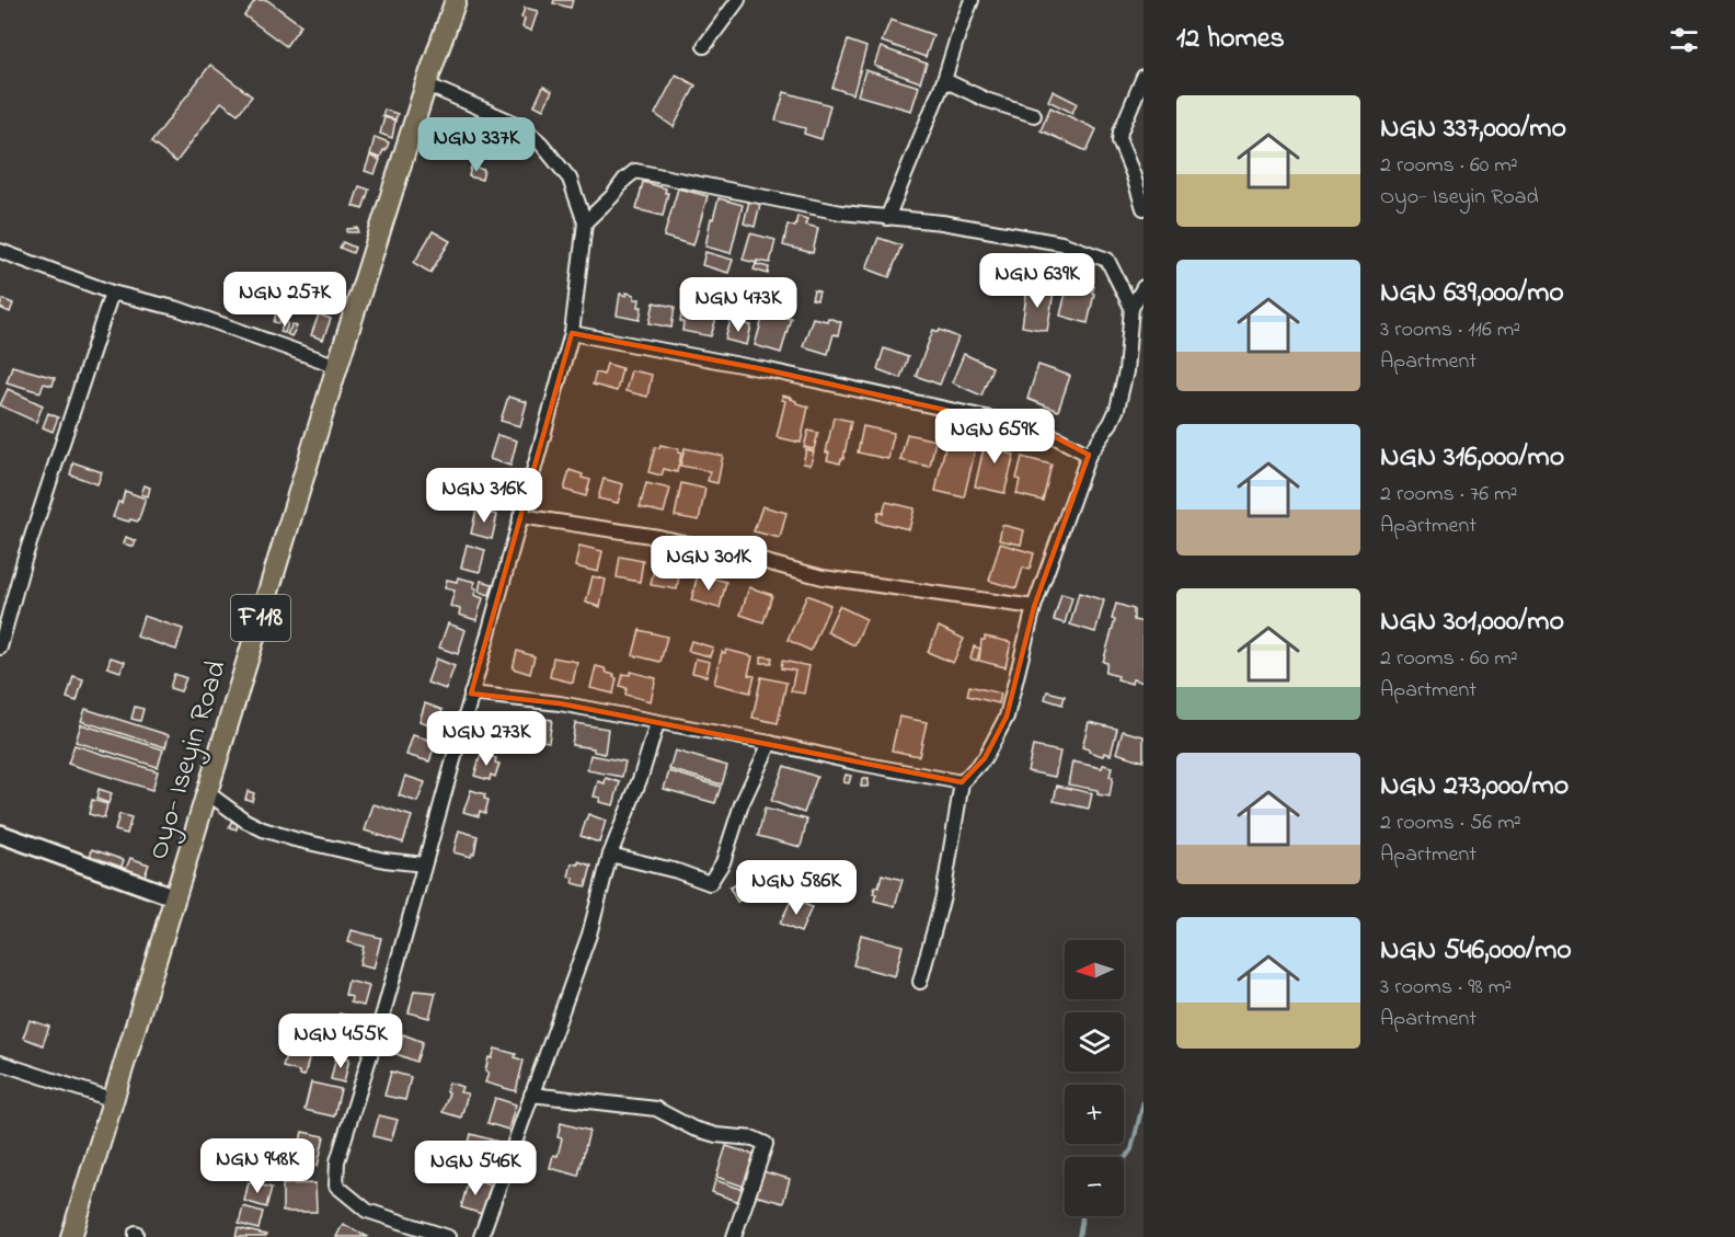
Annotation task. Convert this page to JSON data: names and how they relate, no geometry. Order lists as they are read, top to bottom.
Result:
{
  "streets": {
    "main road": ["F118", "Oyo- Iseyin Road"]
  },
  "north": "left",
  "page": {
    "heading": "12 homes",
    "list": [
      {
        "name": "NGN 337,000/mo",
        "note": "2 rooms · 60 m² · Oyo- Iseyin Road"
      },
      {
        "name": "NGN 639,000/mo",
        "note": "3 rooms · 116 m² · Apartment"
      },
      {
        "name": "NGN 316,000/mo",
        "note": "2 rooms · 76 m² · Apartment"
      },
      {
        "name": "NGN 301,000/mo",
        "note": "2 rooms · 60 m² · Apartment"
      },
      {
        "name": "NGN 273,000/mo",
        "note": "2 rooms · 56 m² · Apartment"
      },
      {
        "name": "NGN 546,000/mo",
        "note": "3 rooms · 98 m² · Apartment"
      }
    ],
    "price": [
      "NGN 337K",
      "NGN 639K",
      "NGN 257K",
      "NGN 473K",
      "NGN 659K",
      "NGN 316K",
      "NGN 301K",
      "NGN 273K",
      "NGN 586K",
      "NGN 455K",
      "NGN 948K",
      "NGN 546K"
    ],
    "map_buttons": ["+", "−"]
  }
}
